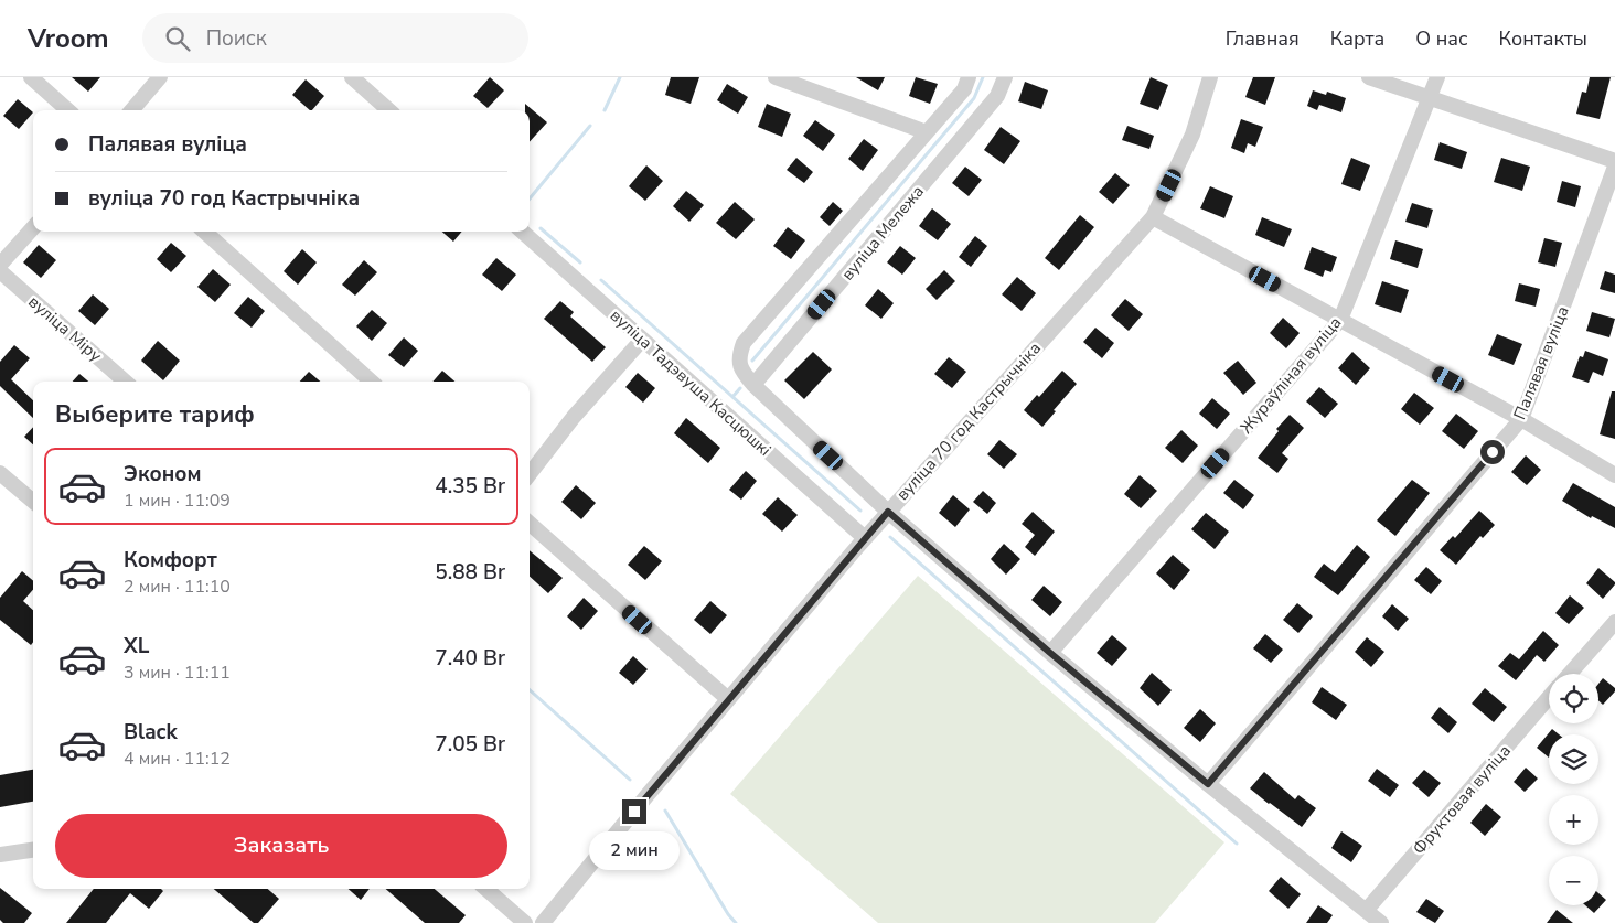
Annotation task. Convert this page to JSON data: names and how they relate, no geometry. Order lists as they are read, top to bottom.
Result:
{
  "streets": {
    "street": [
      "вуліца Мележа",
      "вуліца Міру",
      "Палявая вуліца",
      "Жураўліная вуліца",
      "вуліца Тадэвуша Касцюшкі",
      "вуліца 70 год Кастрычніка",
      "Фруктовая вуліца"
    ]
  },
  "crossings": [
    ["вуліца Тадэвуша Касцюшкі", "вуліца 70 год Кастрычніка"]
  ],
  "page": {
    "header": "Vroom",
    "search": "Поиск",
    "nav": [
      "Главная",
      "Карта",
      "О нас",
      "Контакты"
    ],
    "banner": ["Палявая вуліца", "вуліца 70 год Кастрычніка"],
    "heading": "Выберите тариф",
    "list": [
      {
        "name": "Эконом",
        "note": "1 мин · 11:09",
        "value": "4.35 Br"
      },
      {
        "name": "Комфорт",
        "note": "2 мин · 11:10",
        "value": "5.88 Br"
      },
      {
        "name": "XL",
        "note": "3 мин · 11:11",
        "value": "7.40 Br"
      },
      {
        "name": "Black",
        "note": "4 мин · 11:12",
        "value": "7.05 Br"
      }
    ],
    "map_buttons": ["+", "−"],
    "buttons": "Заказать",
    "bubble": "2 мин"
  }
}
